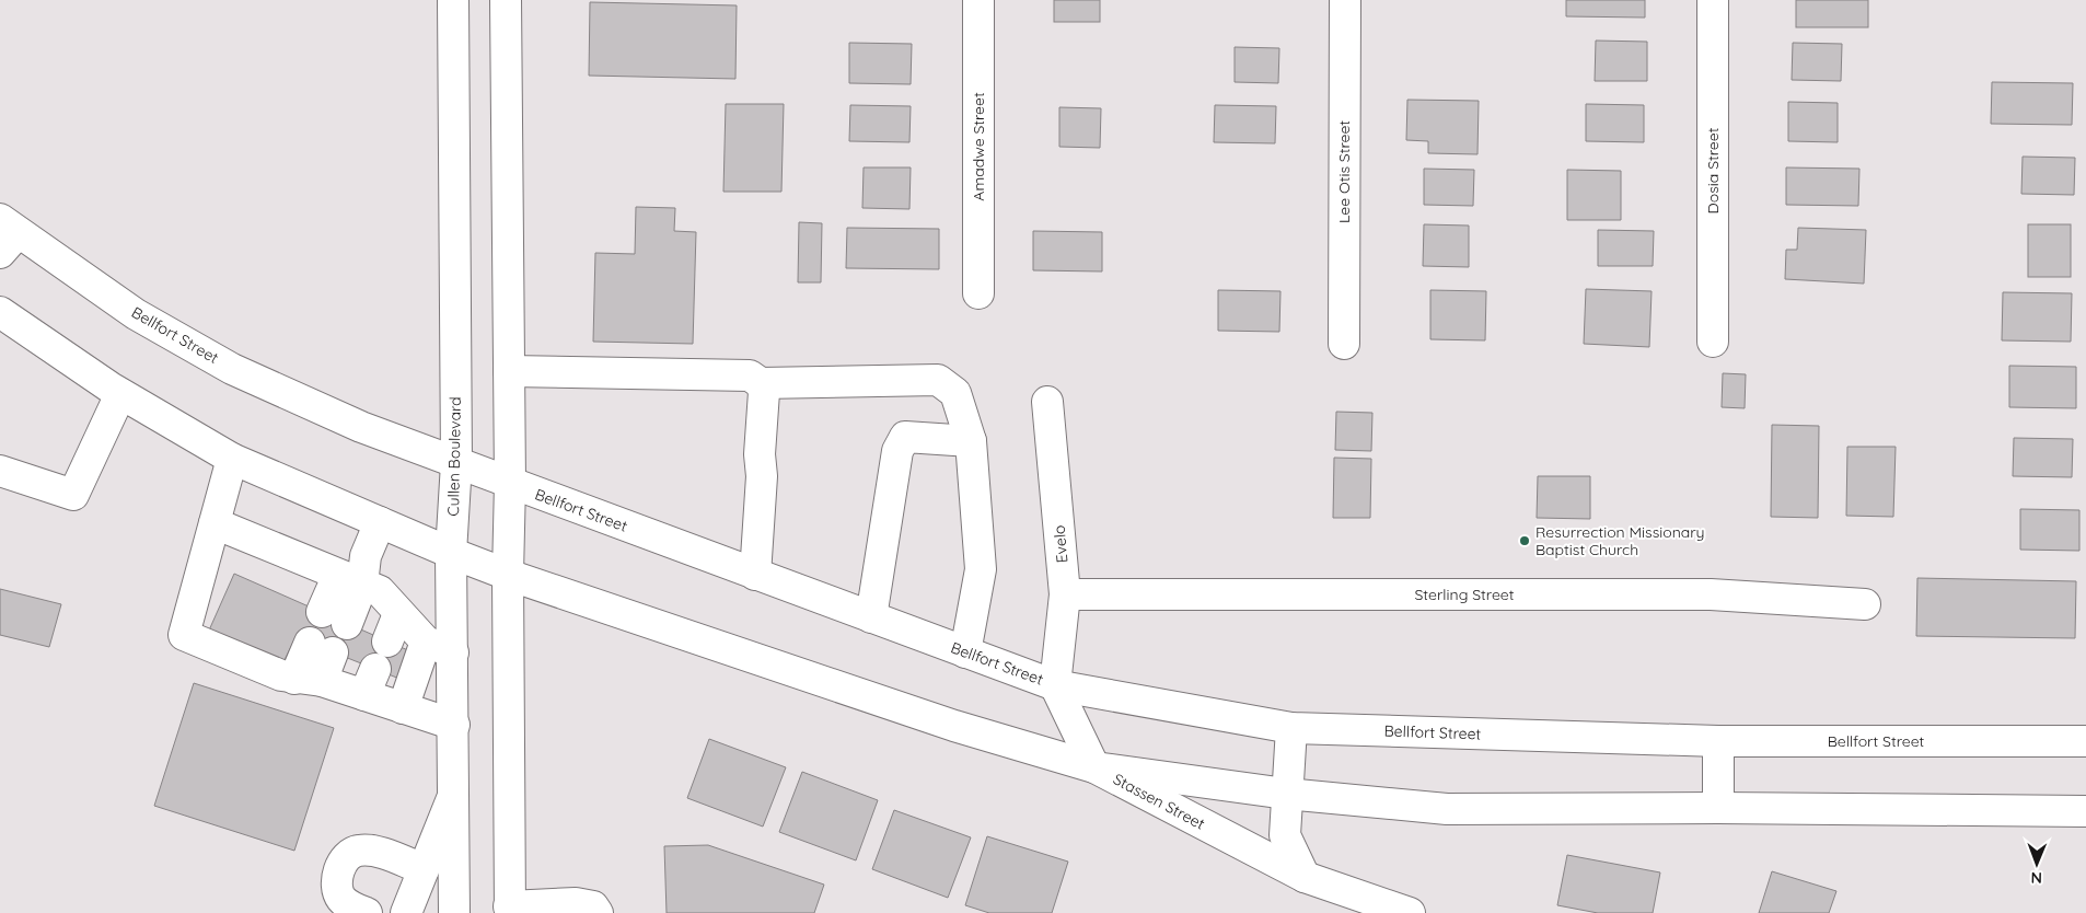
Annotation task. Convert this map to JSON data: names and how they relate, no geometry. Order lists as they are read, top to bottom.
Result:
{
  "streets": {
    "main road": [
      "Amadwe Street",
      "Dosia Street",
      "Lee Otis Street",
      "Bellfort Street",
      "Cullen Boulevard",
      "Evelo",
      "Sterling Street",
      "Stassen Street"
    ]
  },
  "crossings": [
    ["Bellfort Street", "Cullen Boulevard"],
    ["Bellfort Street", "Evelo"],
    ["Bellfort Street", "Stassen Street"],
    ["Evelo", "Sterling Street"],
    ["Evelo", "Stassen Street"]
  ],
  "places": ["Resurrection Missionary Baptist Church"],
  "north": "bottom"
}
